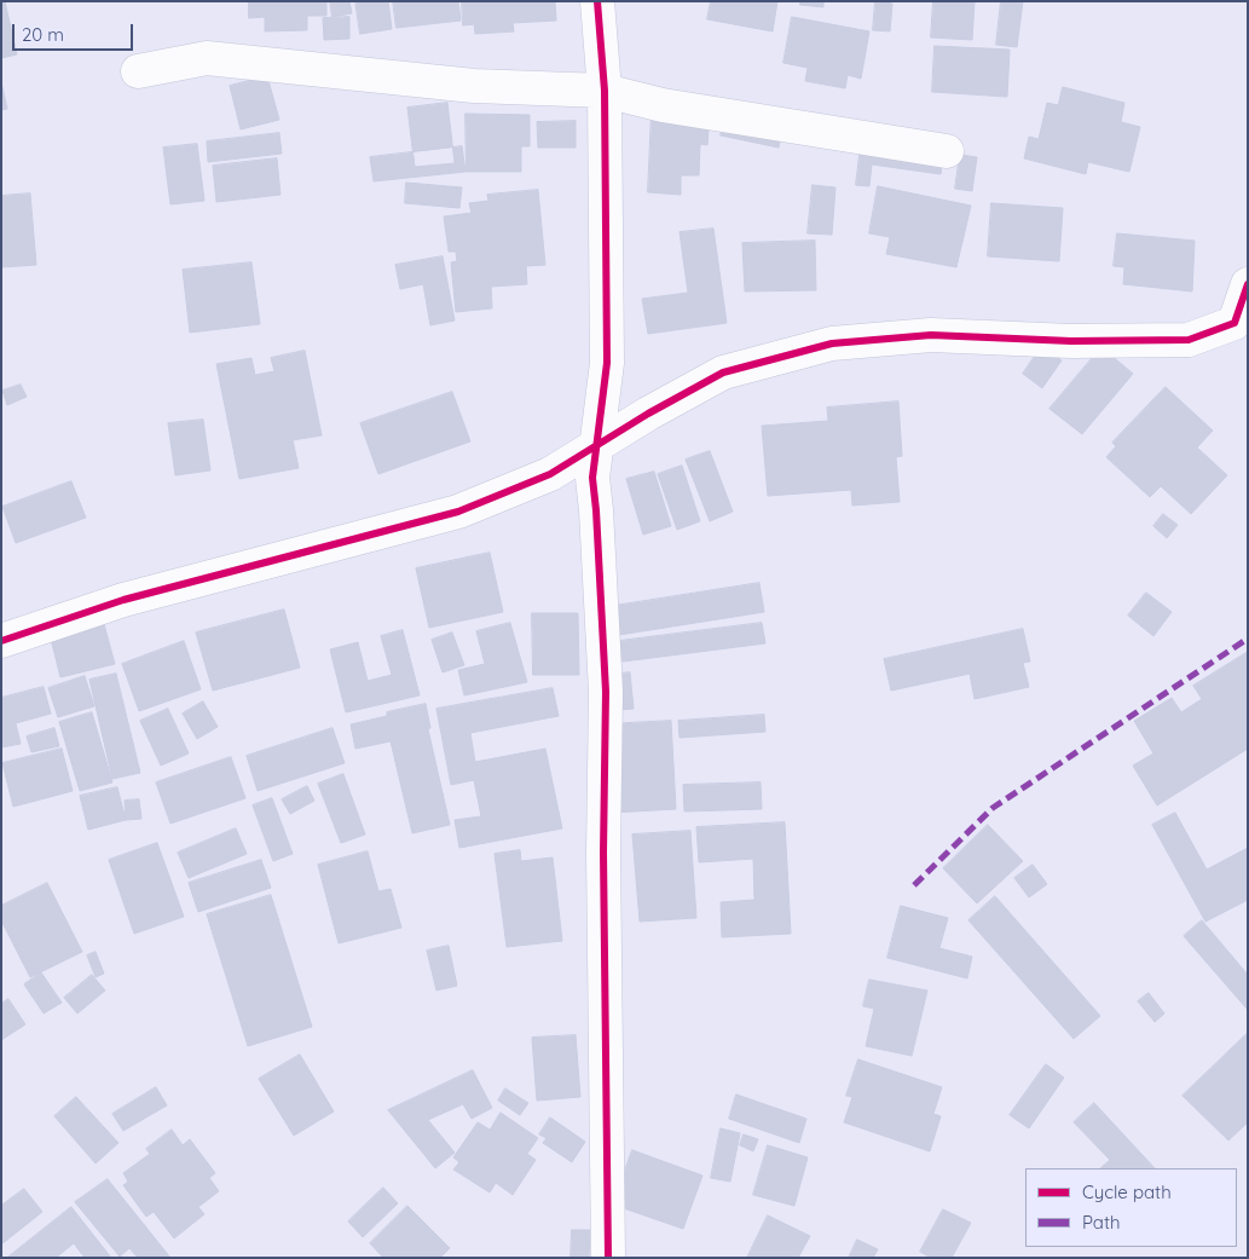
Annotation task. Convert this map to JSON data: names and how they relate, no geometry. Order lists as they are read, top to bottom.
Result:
{
  "legend": ["Cycle path", "Path"],
  "scale_bar": "20 m"
}
